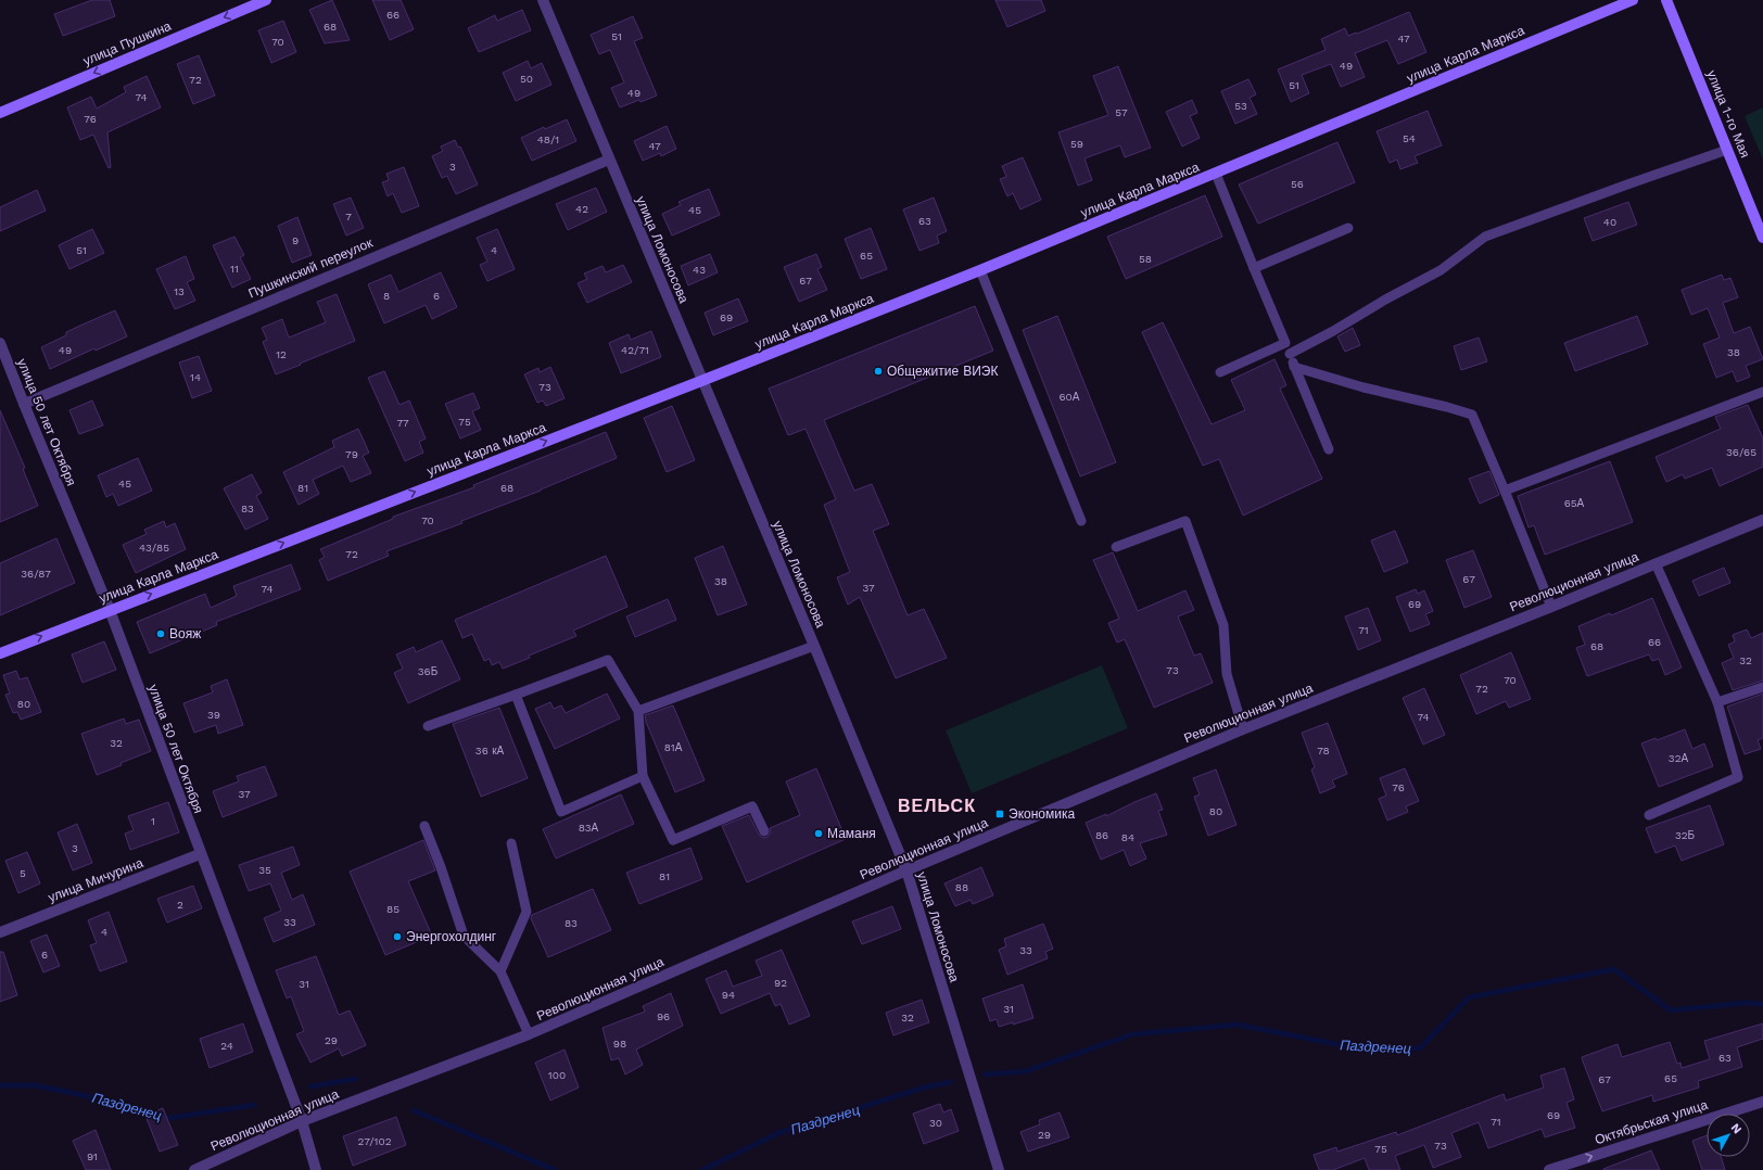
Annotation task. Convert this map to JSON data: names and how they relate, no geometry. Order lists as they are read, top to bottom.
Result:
{
  "streets": {
    "main road": ["улица Пушкина", "улица Карла Маркса", "улица 1-го Мая"],
    "street": [
      "улица Ломоносова",
      "Пушкинский переулок",
      "улица 50 лет Октября",
      "Революционная улица",
      "улица Мичурина",
      "Октябрьская улица"
    ]
  },
  "crossings": [
    ["улица Карла Маркса", "улица Ломоносова"],
    ["улица Карла Маркса", "улица 50 лет Октября"],
    ["улица Ломоносова", "Пушкинский переулок"],
    ["улица Ломоносова", "Революционная улица"],
    ["Пушкинский переулок", "улица 50 лет Октября"],
    ["улица 50 лет Октября", "Революционная улица"],
    ["улица 50 лет Октября", "улица Мичурина"]
  ],
  "one_way": ["улица Пушкина", "улица Карла Маркса", "Октябрьская улица"],
  "districts": ["ВЕЛЬСК"],
  "water": ["Паздренец"],
  "places": {
    "other": [
      "Общежитие ВИЭК",
      "Вояж",
      "Маманя",
      "Энергохолдинг"
    ],
    "transit": ["Экономика"]
  },
  "house_numbers": [
    "66",
    "68",
    "51",
    "47",
    "70",
    "49",
    "50",
    "72",
    "51",
    "49",
    "74",
    "53",
    "57",
    "76",
    "54",
    "48/1",
    "59",
    "47",
    "3",
    "56",
    "42",
    "45",
    "7",
    "63",
    "40",
    "9",
    "51",
    "4",
    "65",
    "58",
    "11",
    "43",
    "67",
    "13",
    "8",
    "6",
    "69",
    "49",
    "42/71",
    "38",
    "12",
    "14",
    "73",
    "60А",
    "75",
    "77",
    "36/65",
    "79",
    "45",
    "81",
    "68",
    "65А",
    "83",
    "70",
    "43/85",
    "72",
    "36/87",
    "67",
    "38",
    "37",
    "74",
    "69",
    "71",
    "66",
    "68",
    "32",
    "73",
    "36Б",
    "70",
    "72",
    "80",
    "39",
    "74",
    "32",
    "81А",
    "36 кА",
    "78",
    "32А",
    "76",
    "37",
    "80",
    "1",
    "83А",
    "86",
    "32Б",
    "84",
    "3",
    "35",
    "5",
    "81",
    "88",
    "2",
    "85",
    "33",
    "83",
    "4",
    "33",
    "6",
    "92",
    "31",
    "94",
    "31",
    "96",
    "32",
    "29",
    "98",
    "24",
    "63",
    "100",
    "65",
    "67",
    "69",
    "71",
    "30",
    "29",
    "27/102",
    "73",
    "75",
    "91"
  ],
  "north": "top right"
}
